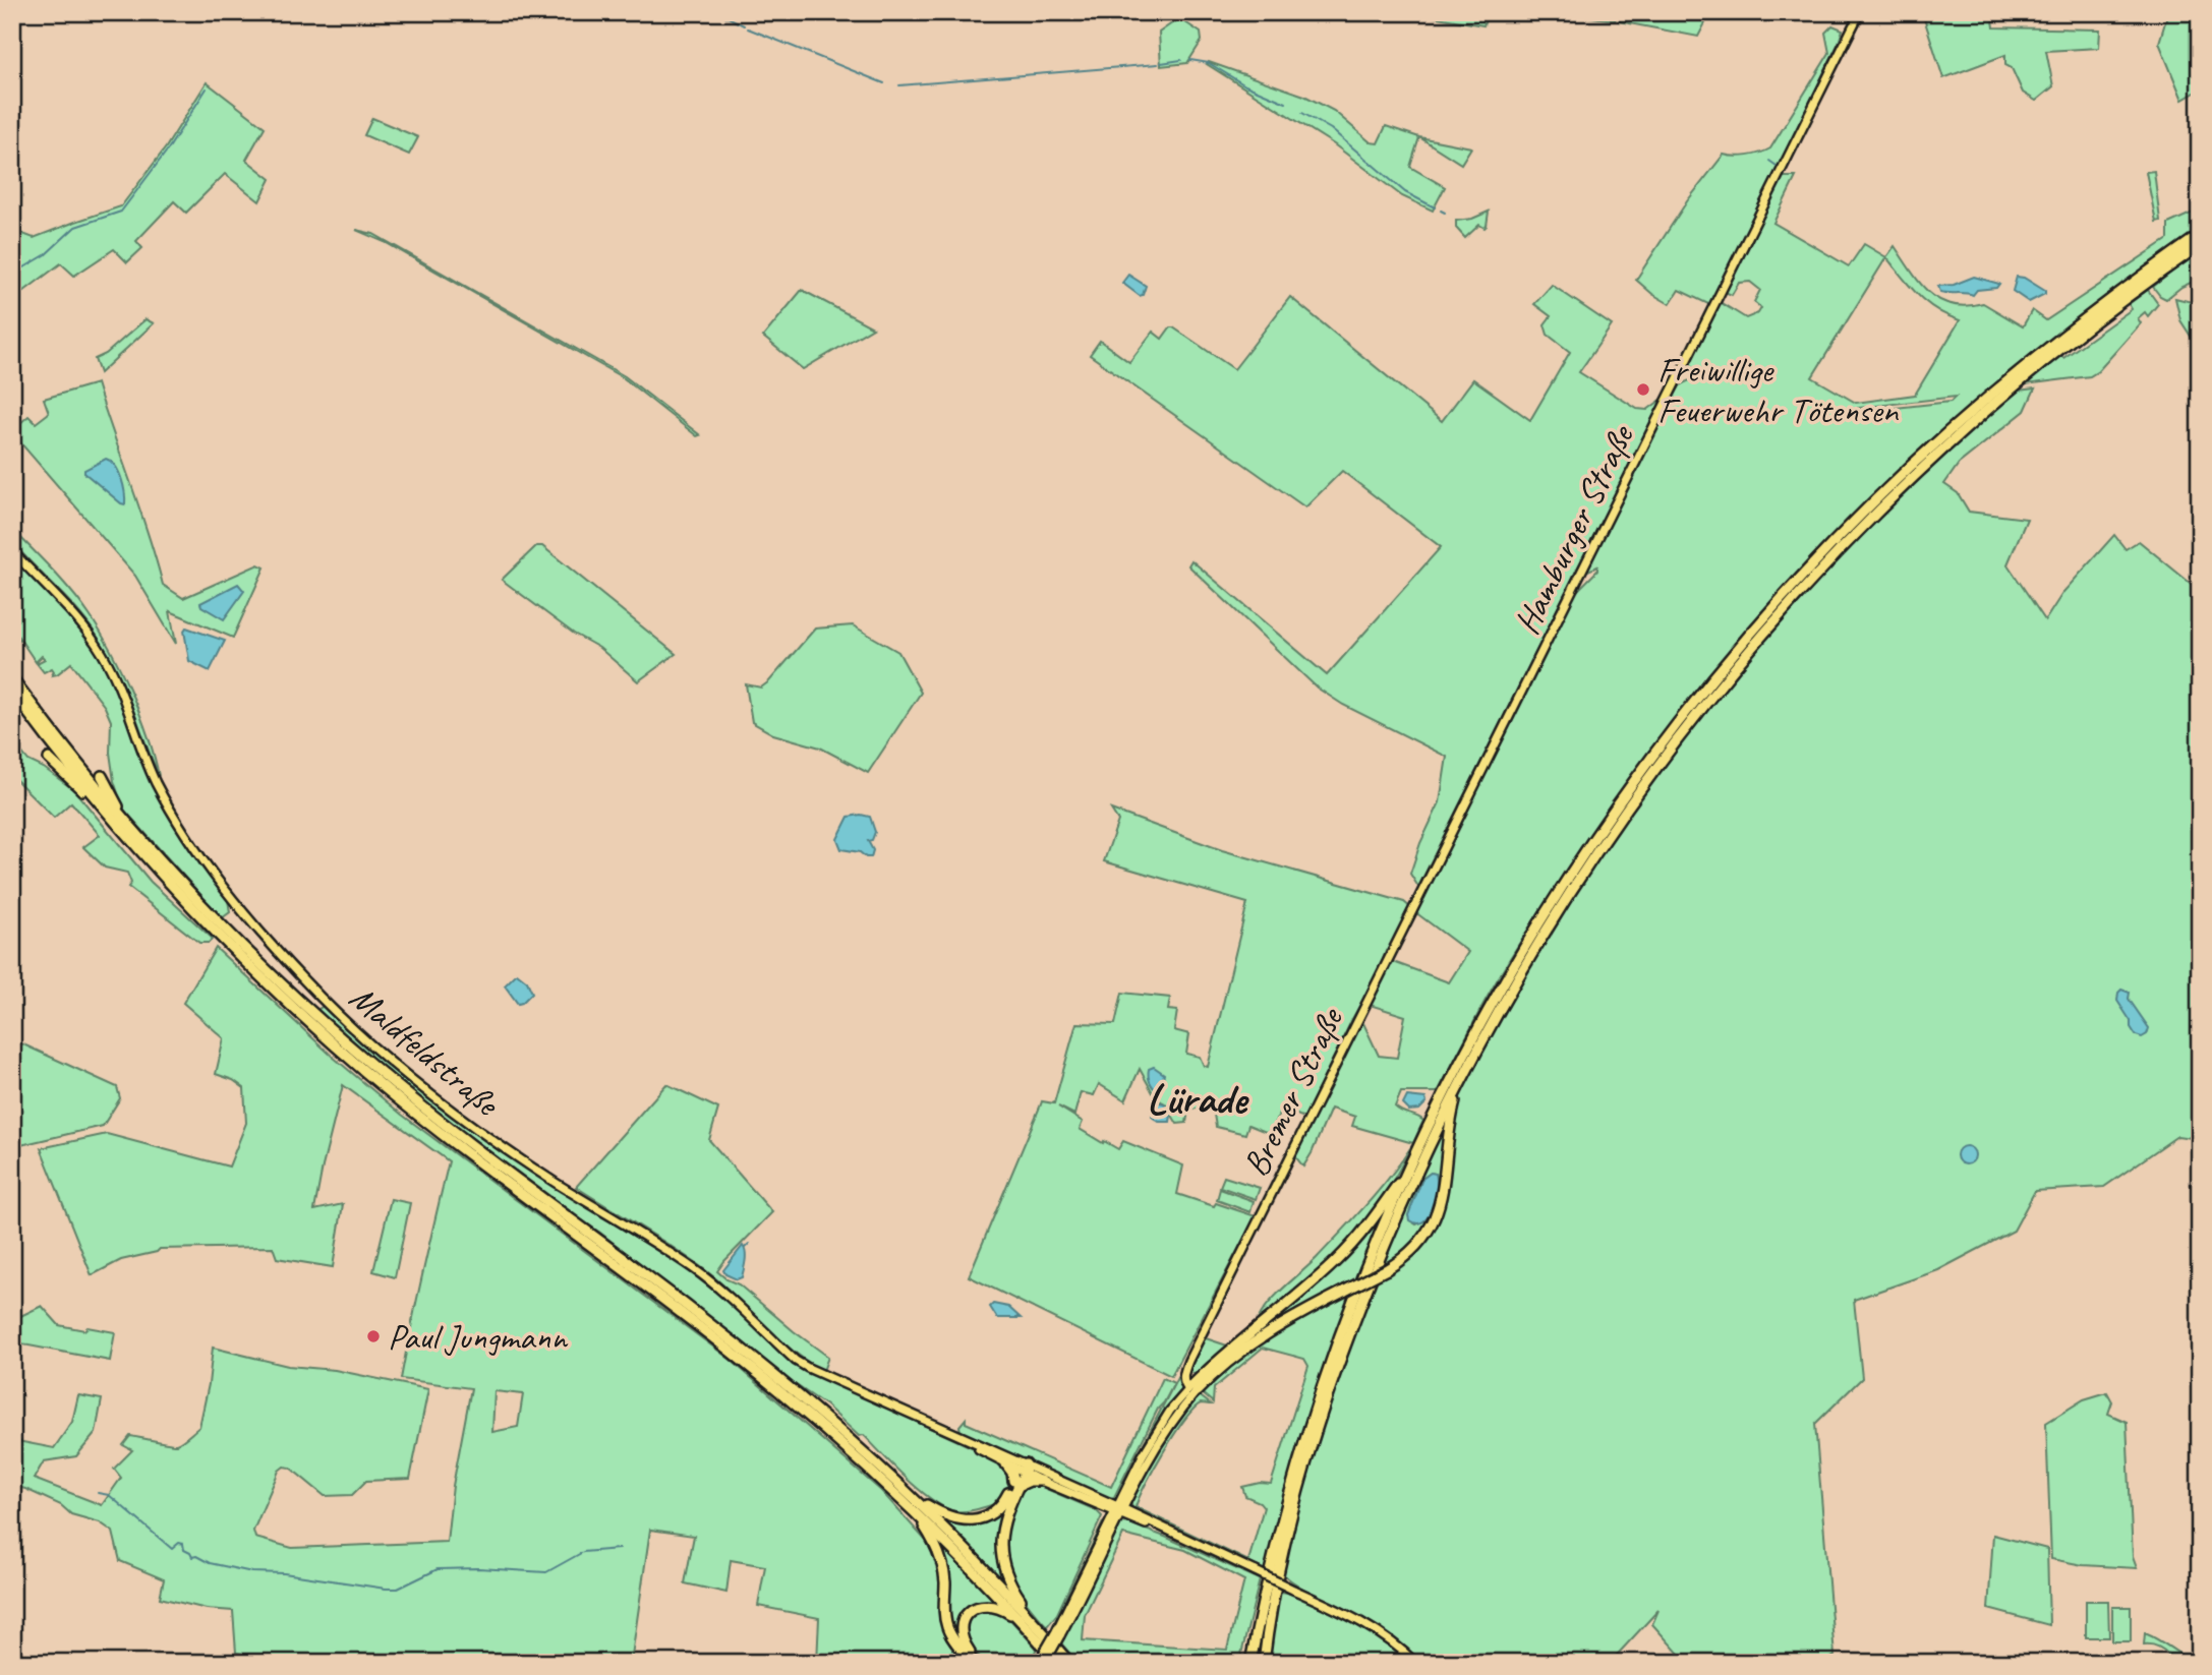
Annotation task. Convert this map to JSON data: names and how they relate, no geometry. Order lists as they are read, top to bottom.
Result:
{
  "streets": {
    "main road": ["Hamburger Straße", "Maldfeldstraße", "Bremer Straße"]
  },
  "crossings": [
    ["Hamburger Straße", "Bremer Straße"]
  ],
  "districts": ["Lürade"],
  "places": ["Freiwillige Feuerwehr Tötensen", "Paul Jungmann"]
}
